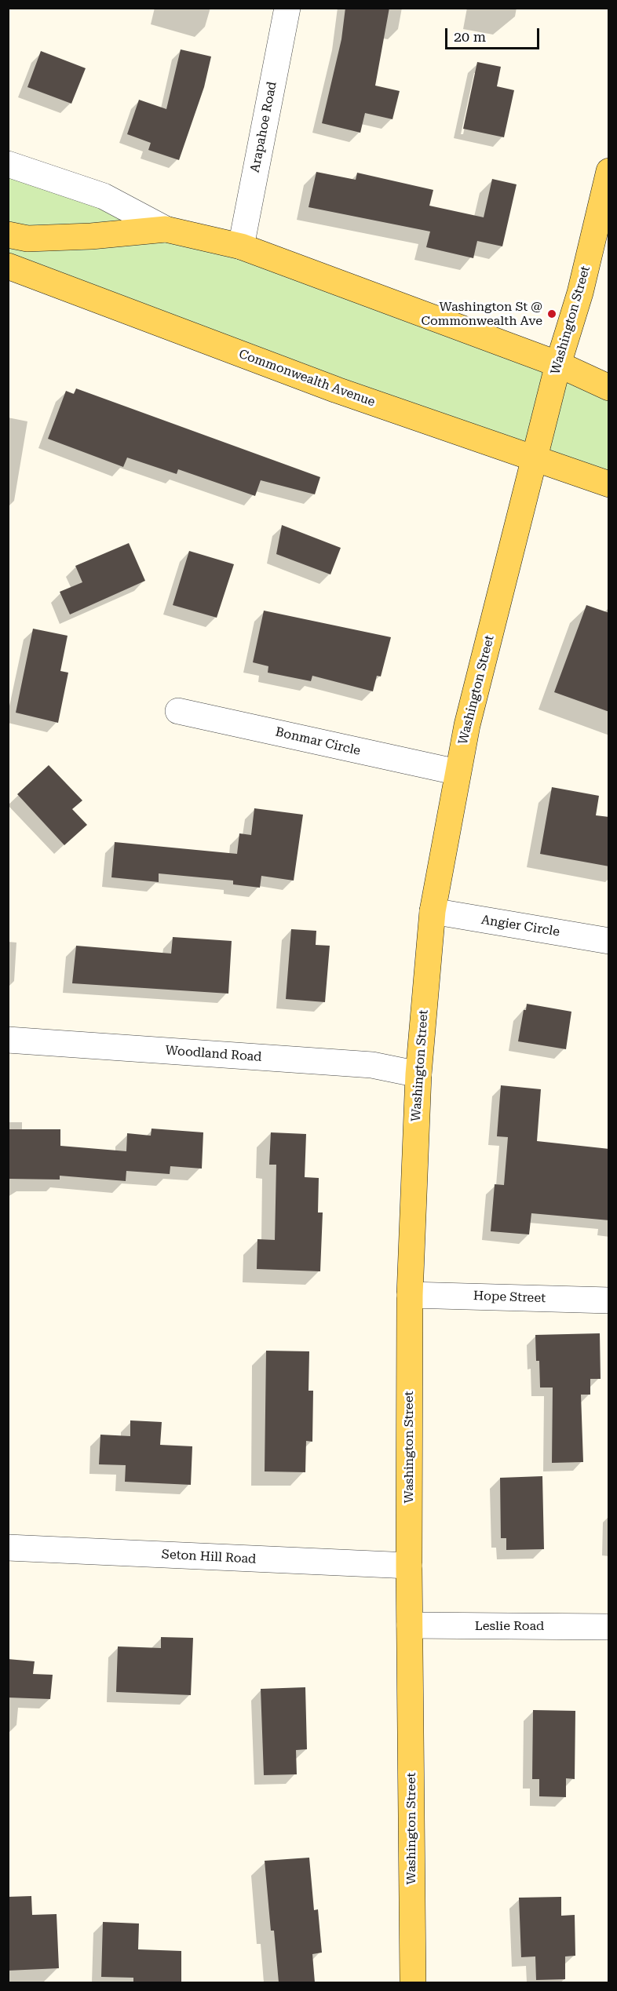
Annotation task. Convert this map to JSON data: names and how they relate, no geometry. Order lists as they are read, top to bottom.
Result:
{
  "streets": {
    "main road": ["Washington Street", "Commonwealth Avenue"],
    "street": [
      "Arapahoe Road",
      "Bonmar Circle",
      "Angier Circle",
      "Woodland Road",
      "Hope Street",
      "Seton Hill Road",
      "Leslie Road"
    ]
  },
  "crossings": [
    ["Washington Street", "Commonwealth Avenue"],
    ["Washington Street", "Bonmar Circle"],
    ["Washington Street", "Angier Circle"],
    ["Washington Street", "Woodland Road"],
    ["Washington Street", "Hope Street"],
    ["Washington Street", "Seton Hill Road"],
    ["Washington Street", "Leslie Road"]
  ],
  "places": ["Washington St @ Commonwealth Ave"],
  "scale_bar": "20 m"
}
